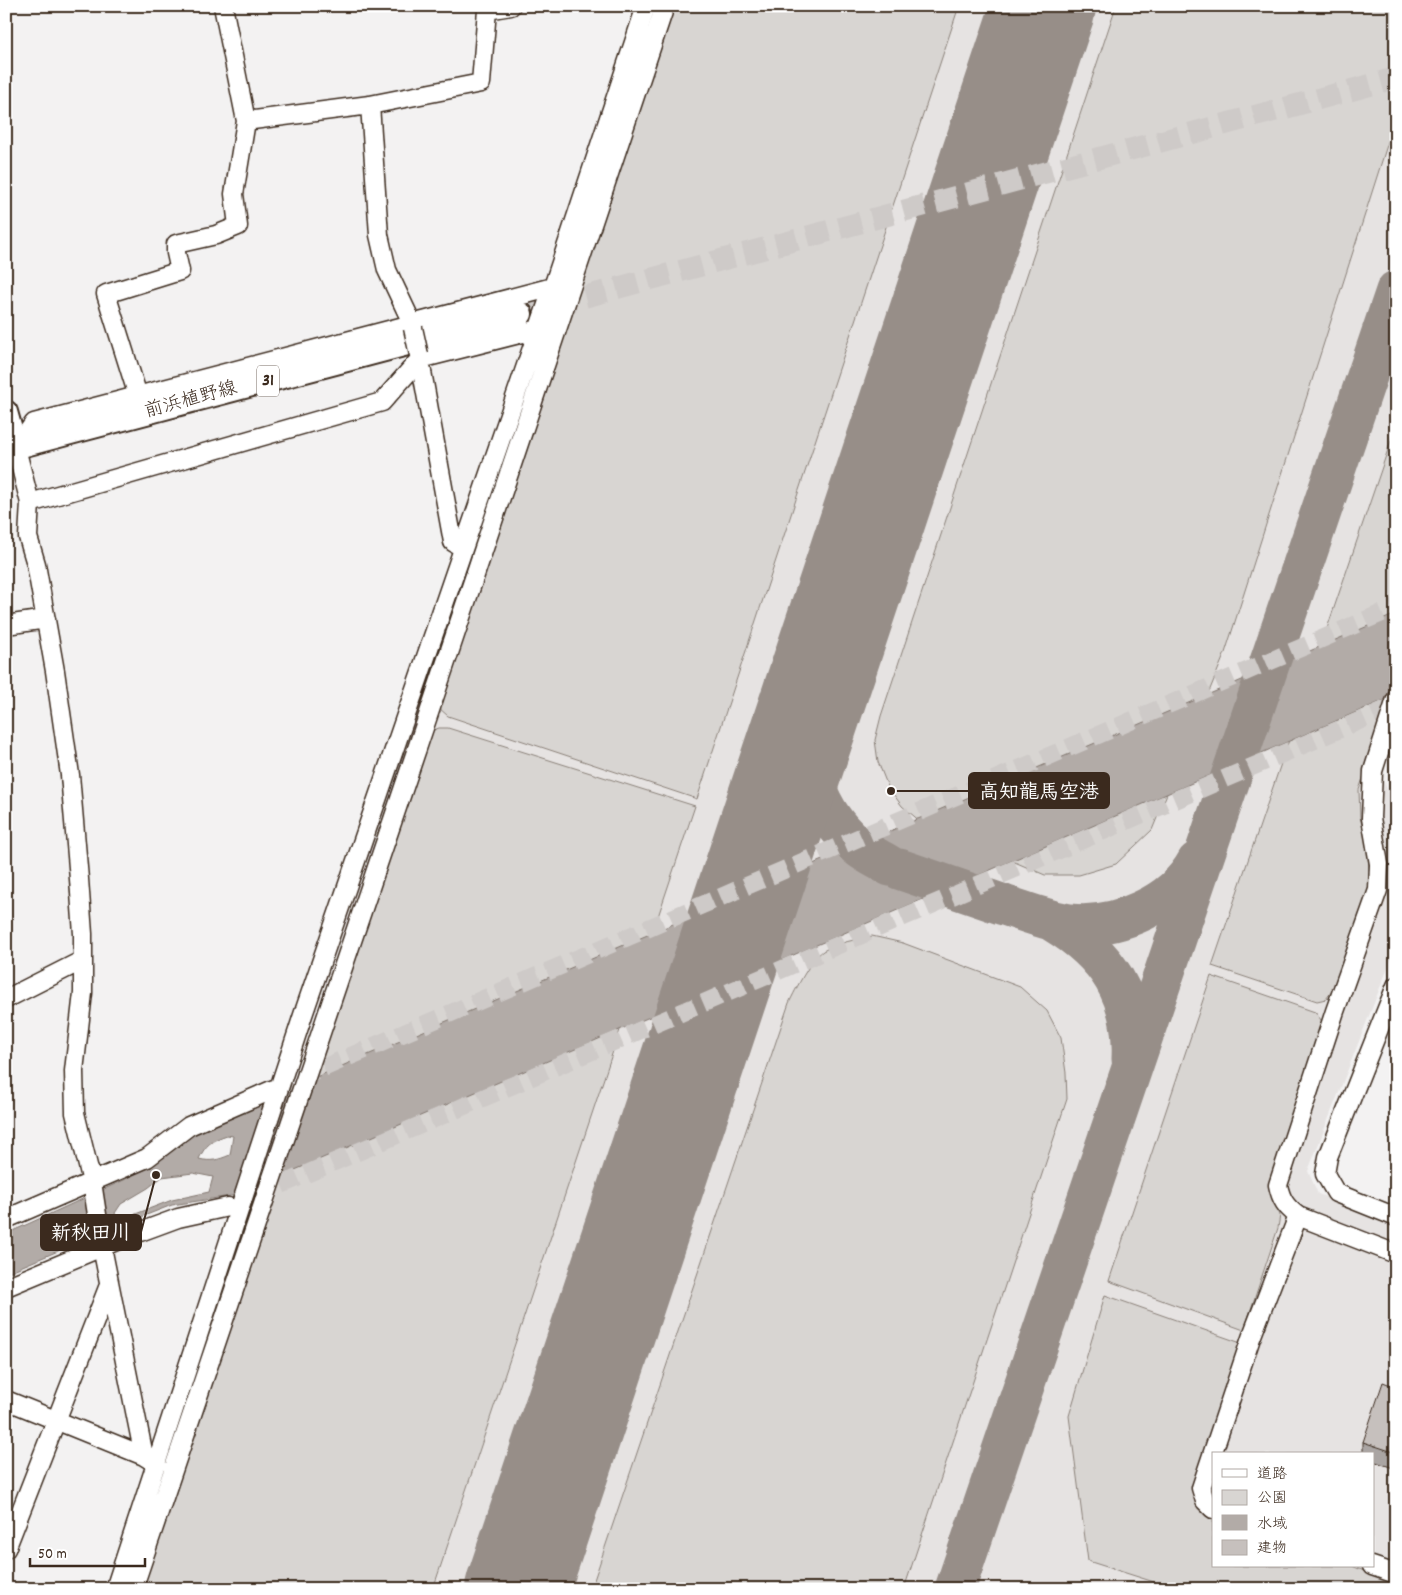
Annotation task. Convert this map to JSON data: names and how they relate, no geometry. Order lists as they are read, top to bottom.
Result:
{
  "streets": {
    "main road": ["31", "前浜植野線"]
  },
  "places": ["高知龍馬空港", "新秋田川"],
  "legend": [
    "道路",
    "公園",
    "水域",
    "建物"
  ],
  "scale_bar": "50 m"
}
